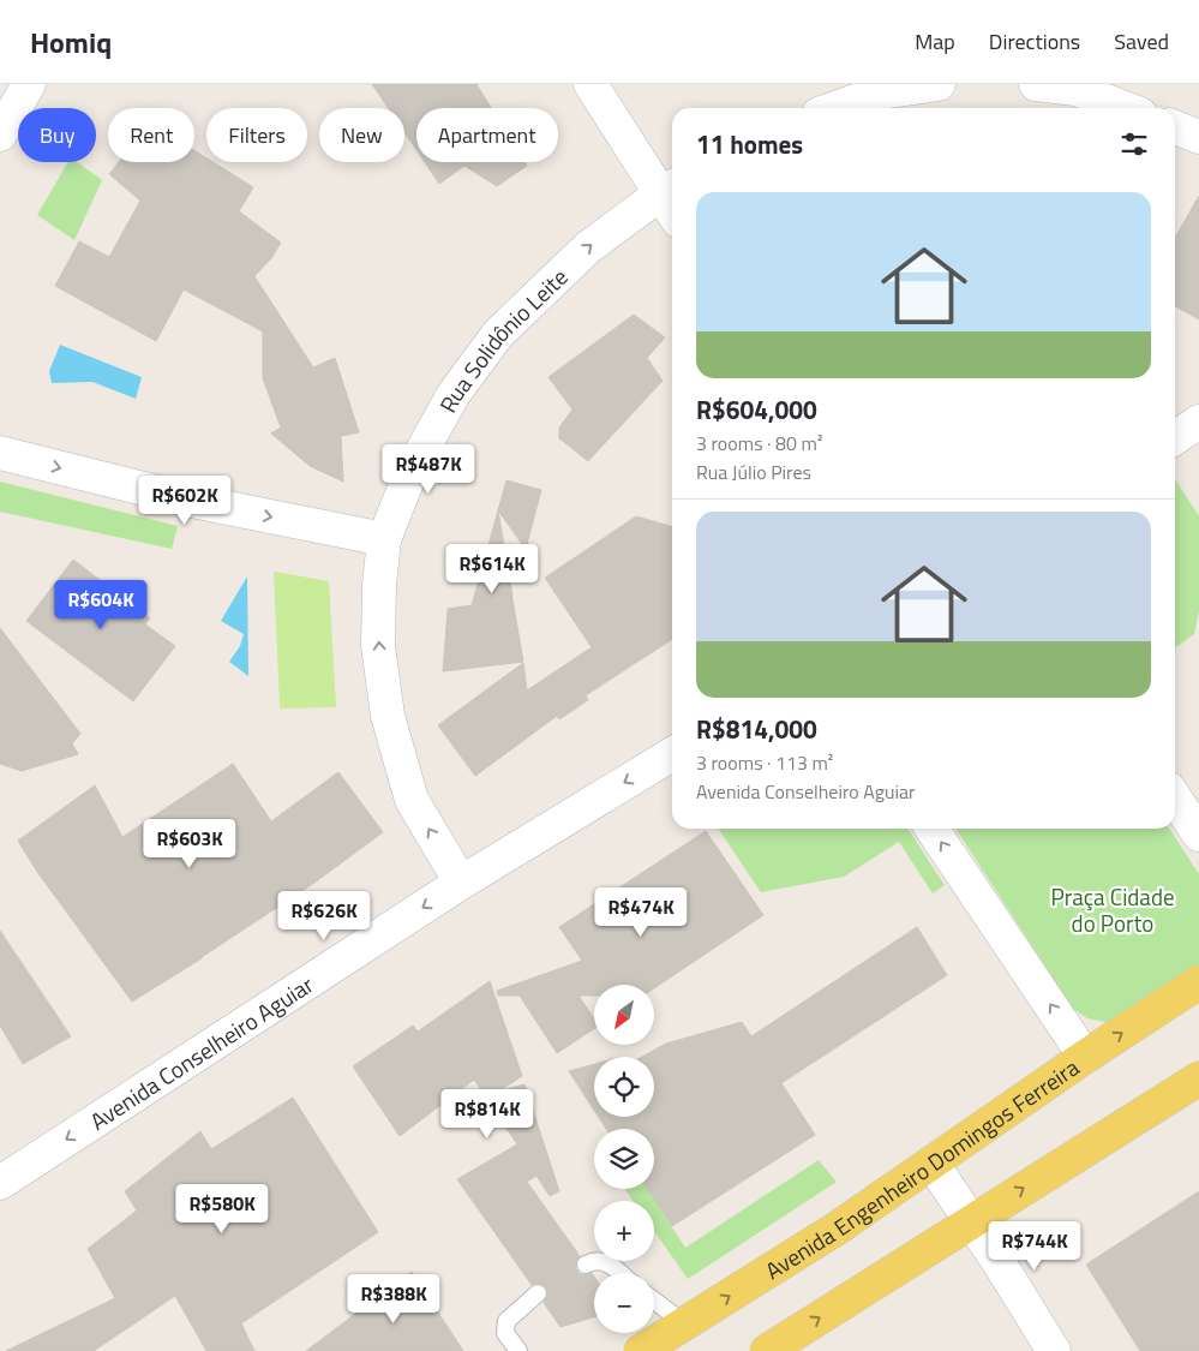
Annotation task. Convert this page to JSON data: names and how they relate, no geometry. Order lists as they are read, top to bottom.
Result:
{
  "streets": {
    "main road": ["Avenida Engenheiro Domingos Ferreira"],
    "street": ["Rua Solidônio Leite", "Avenida Conselheiro Aguiar"]
  },
  "crossings": [
    ["Rua Solidônio Leite", "Avenida Conselheiro Aguiar"]
  ],
  "one_way": ["Rua Solidônio Leite", "Avenida Conselheiro Aguiar"],
  "parks": ["Praça Cidade do Porto"],
  "north": "bottom left",
  "page": {
    "header": "Homiq",
    "nav": ["Map", "Directions", "Saved"],
    "chip": [
      "Buy",
      "Rent",
      "Filters",
      "New",
      "Apartment"
    ],
    "heading": "11 homes",
    "list": [
      {
        "name": "R$604,000",
        "note": "3 rooms · 80 m² · Rua Júlio Pires"
      },
      {
        "name": "R$814,000",
        "note": "3 rooms · 113 m² · Avenida Conselheiro Aguiar"
      }
    ],
    "price": [
      "R$487K",
      "R$602K",
      "R$614K",
      "R$604K",
      "R$603K",
      "R$474K",
      "R$626K",
      "R$814K",
      "R$580K",
      "R$744K",
      "R$388K"
    ],
    "map_buttons": ["+", "−"]
  }
}
